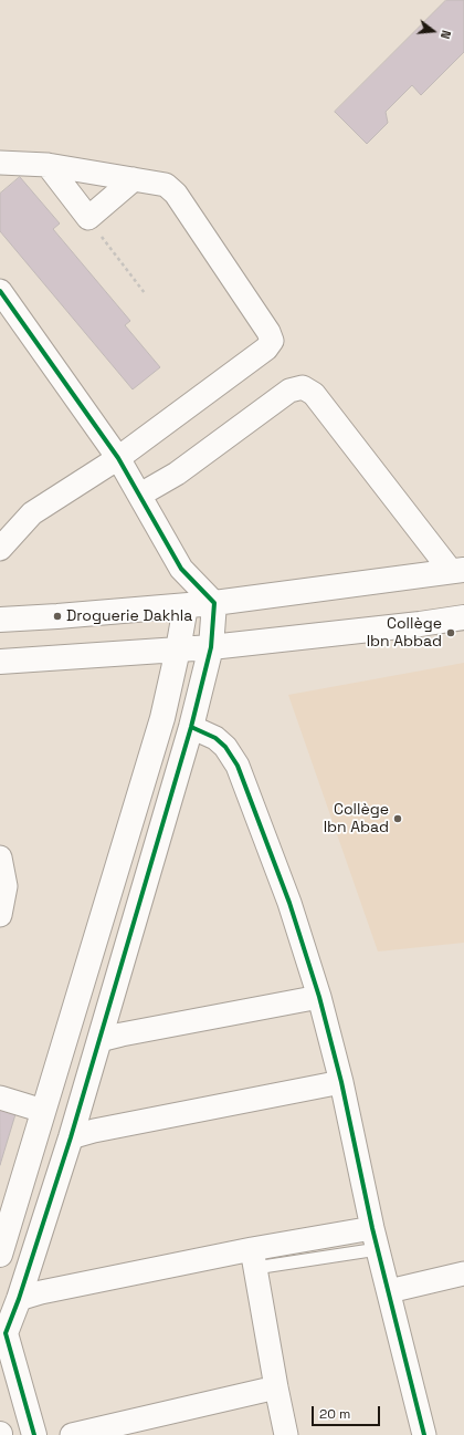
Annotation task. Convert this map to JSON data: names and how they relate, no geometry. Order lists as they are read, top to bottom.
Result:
{
  "places": ["Droguerie Dakhla", "Collège Ibn Abbad", "Collège Ibn Abad"],
  "scale_bar": "20 m",
  "north": "right"
}
